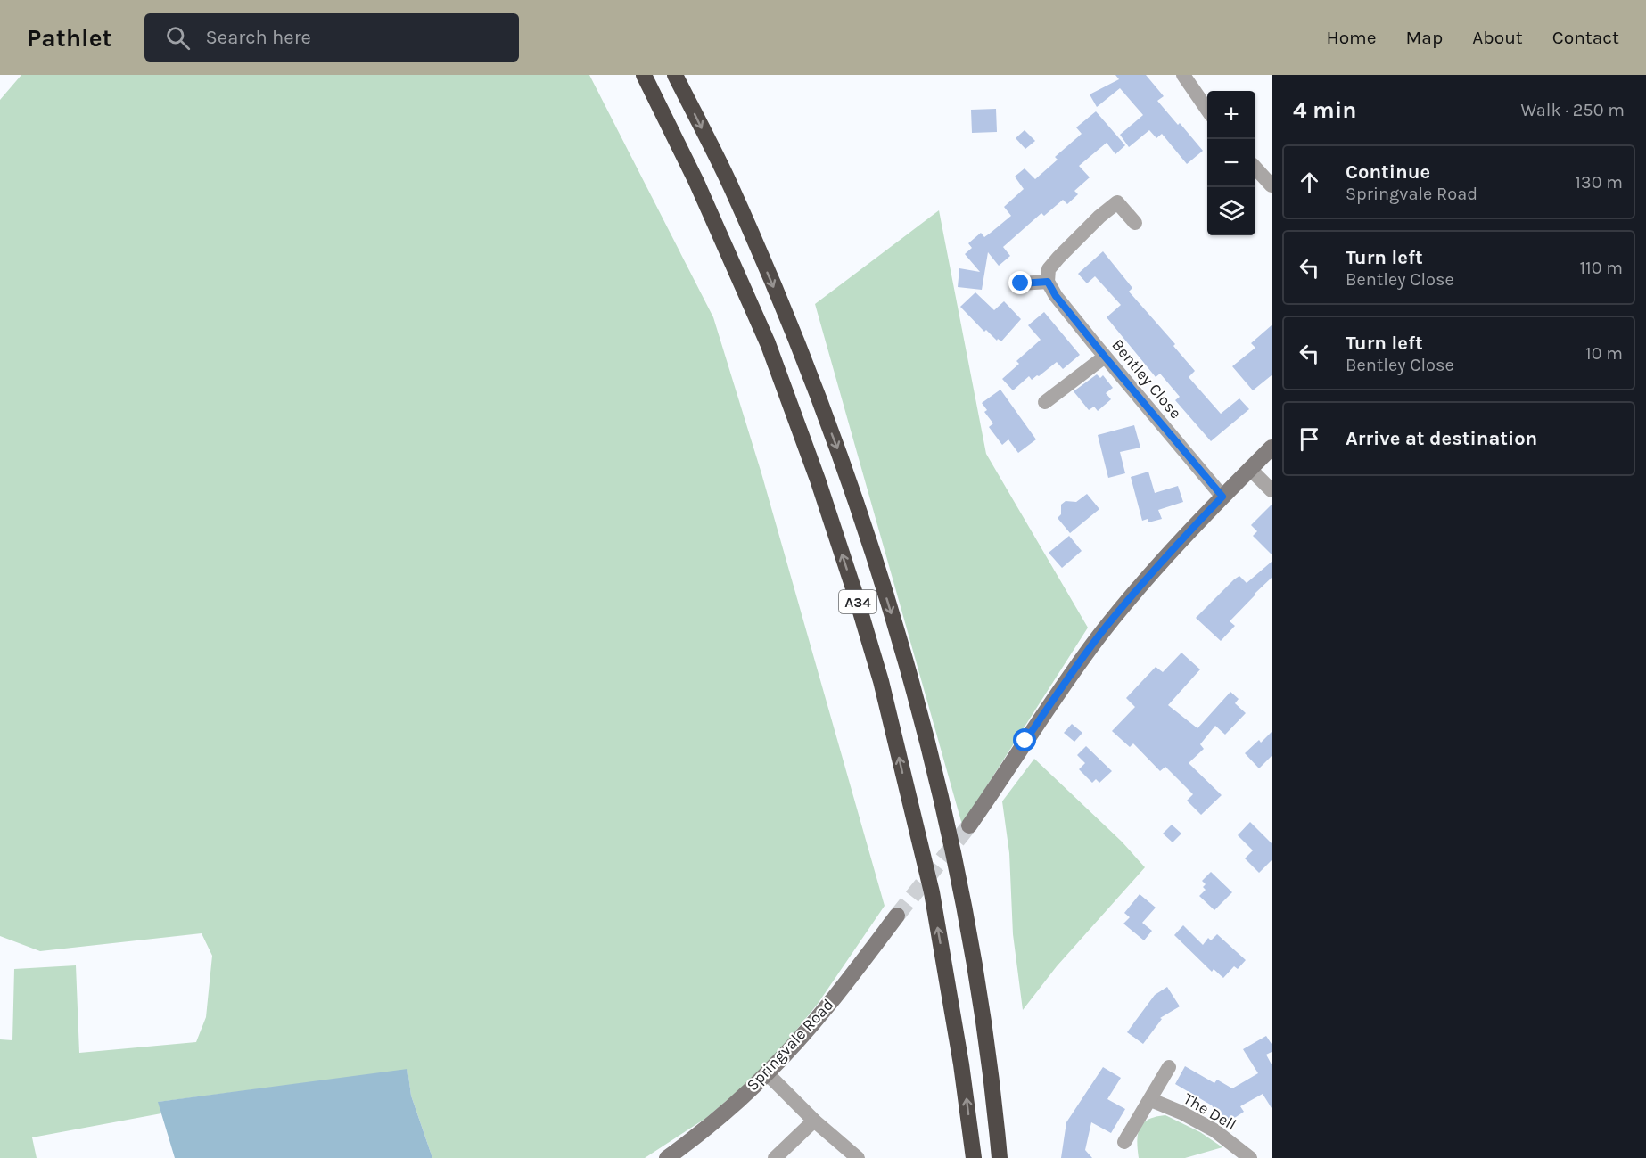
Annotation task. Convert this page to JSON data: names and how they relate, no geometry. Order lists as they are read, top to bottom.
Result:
{
  "streets": {
    "highway": ["A34"],
    "street": ["Bentley Close", "Springvale Road", "The Dell"]
  },
  "page": {
    "header": "Pathlet",
    "search": "Search here",
    "nav": [
      "Home",
      "Map",
      "About",
      "Contact"
    ],
    "heading": ["4 min", "Walk · 250 m"],
    "map_buttons": ["+", "−"],
    "list": [
      ["Continue", "Springvale Road", "130 m"],
      ["Turn left", "Bentley Close", "110 m"],
      ["Turn left", "Bentley Close", "10 m"],
      "Arrive at destination"
    ]
  }
}
